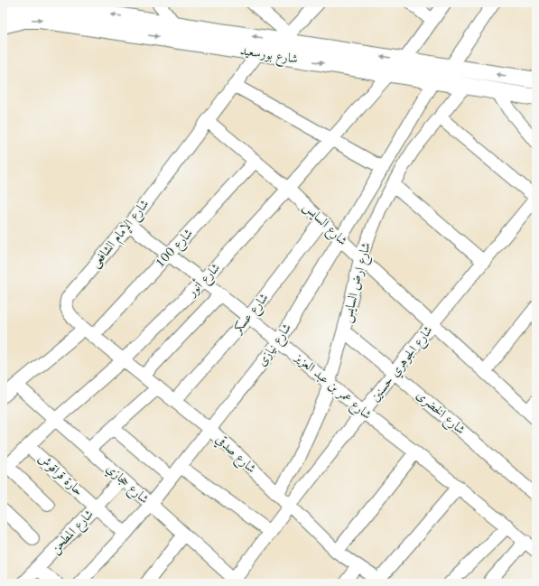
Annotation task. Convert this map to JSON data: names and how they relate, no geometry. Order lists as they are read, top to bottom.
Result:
{
  "streets": {
    "street": [
      "شارع بورسعيد",
      "شارع السايس",
      "شارع الإمام الشافعى",
      "شارع 100",
      "شارع أنور",
      "شارع ارض السايس",
      "شارع عسكر",
      "شارع نيازى",
      "شارع الجوهري حسنين",
      "شارع عمر بن عبد العزيز",
      "شارع الخضرى",
      "شارع صدقي",
      "حارة قراقوش",
      "شارع حجازي",
      "شارع المطحن"
    ]
  },
  "crossings": [
    ["شارع بورسعيد", "شارع الإمام الشافعى"],
    ["شارع بورسعيد", "شارع أنور"],
    ["شارع بورسعيد", "شارع ارض السايس"],
    ["شارع بورسعيد", "شارع نيازى"],
    ["شارع السايس", "شارع الإمام الشافعى"],
    ["شارع السايس", "شارع 100"],
    ["شارع السايس", "شارع أنور"],
    ["شارع السايس", "شارع ارض السايس"],
    ["شارع السايس", "شارع عسكر"],
    ["شارع السايس", "شارع نيازى"],
    ["شارع السايس", "شارع الجوهري حسنين"],
    ["شارع الإمام الشافعى", "شارع 100"],
    ["شارع الإمام الشافعى", "شارع عمر بن عبد العزيز"],
    ["شارع الإمام الشافعى", "شارع صدقي"],
    ["شارع 100", "شارع عمر بن عبد العزيز"],
    ["شارع 100", "شارع صدقي"],
    ["شارع أنور", "شارع عمر بن عبد العزيز"],
    ["شارع أنور", "شارع صدقي"],
    ["شارع أنور", "حارة قراقوش"],
    ["شارع أنور", "شارع حجازي"],
    ["شارع ارض السايس", "شارع عمر بن عبد العزيز"],
    ["شارع ارض السايس", "شارع الخضرى"],
    ["شارع ارض السايس", "شارع صدقي"],
    ["شارع عسكر", "شارع عمر بن عبد العزيز"],
    ["شارع عسكر", "شارع صدقي"],
    ["شارع نيازى", "شارع عمر بن عبد العزيز"],
    ["شارع نيازى", "شارع صدقي"],
    ["شارع نيازى", "حارة قراقوش"],
    ["شارع نيازى", "شارع حجازي"],
    ["شارع الجوهري حسنين", "شارع عمر بن عبد العزيز"],
    ["شارع الجوهري حسنين", "شارع الخضرى"],
    ["شارع الجوهري حسنين", "شارع صدقي"],
    ["شارع الجوهري حسنين", "شارع حجازي"],
    ["حارة قراقوش", "شارع المطحن"],
    ["شارع حجازي", "شارع المطحن"]
  ]
}
